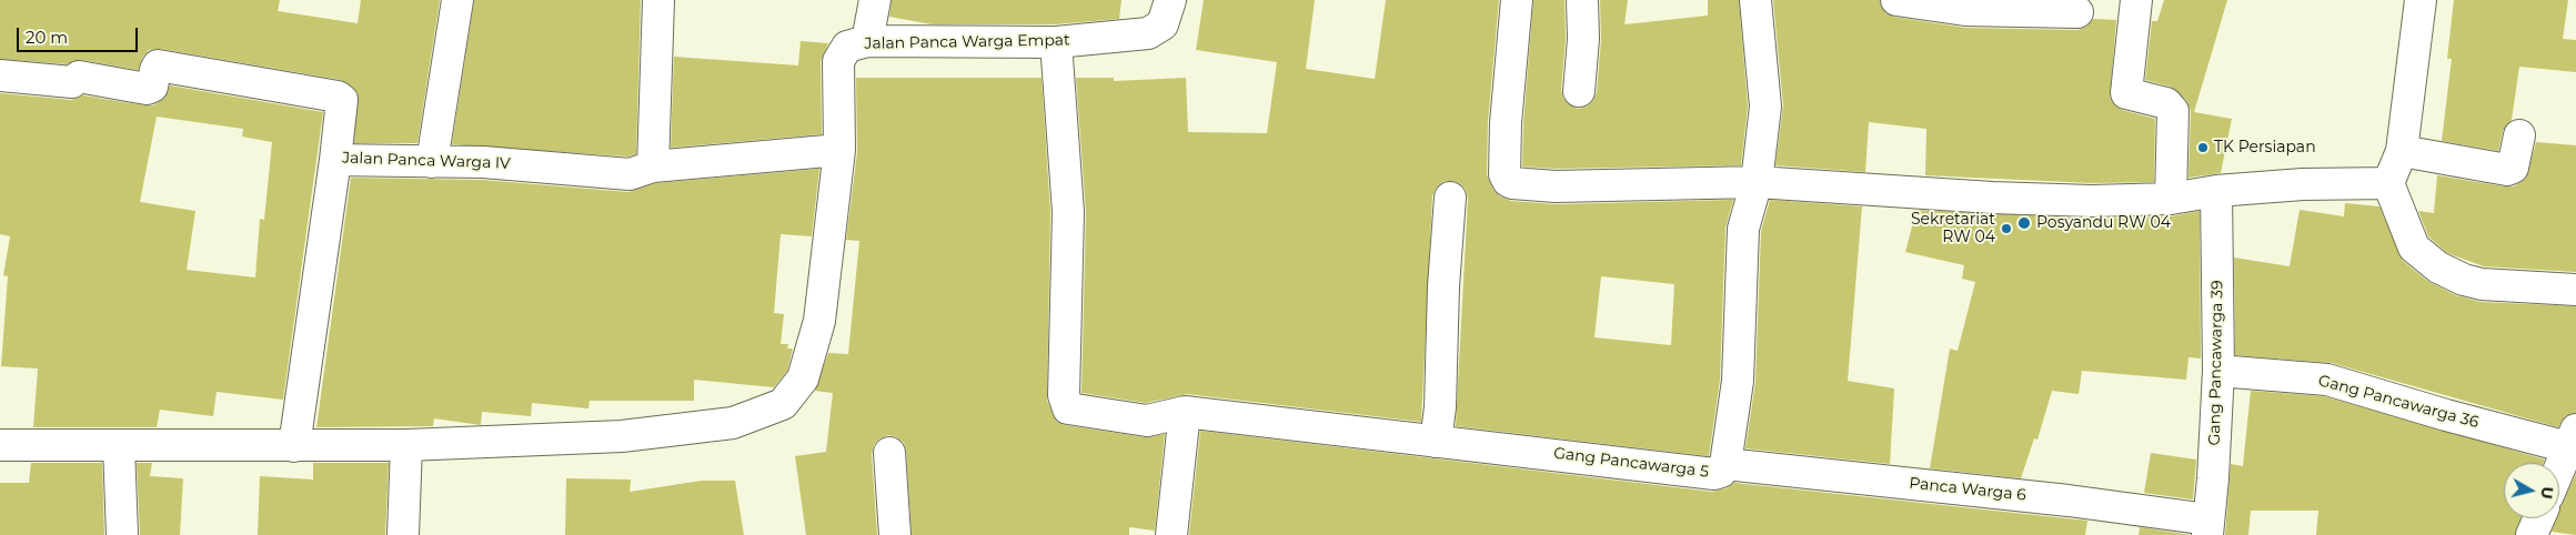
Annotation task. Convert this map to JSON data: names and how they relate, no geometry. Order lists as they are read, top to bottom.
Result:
{
  "streets": {
    "street": [
      "Jalan Panca Warga Empat",
      "Jalan Panca Warga IV",
      "Gang Pancawarga 39",
      "Gang Pancawarga 36",
      "Gang Pancawarga 5",
      "Panca Warga 6"
    ]
  },
  "crossings": [
    ["Jalan Panca Warga Empat", "Jalan Panca Warga IV"],
    ["Jalan Panca Warga Empat", "Gang Pancawarga 5"],
    ["Gang Pancawarga 39", "Gang Pancawarga 36"],
    ["Gang Pancawarga 39", "Panca Warga 6"],
    ["Gang Pancawarga 5", "Panca Warga 6"]
  ],
  "places": ["TK Persiapan", "Posyandu RW 04", "Sekretariat RW 04"],
  "scale_bar": "20 m",
  "north": "right"
}
